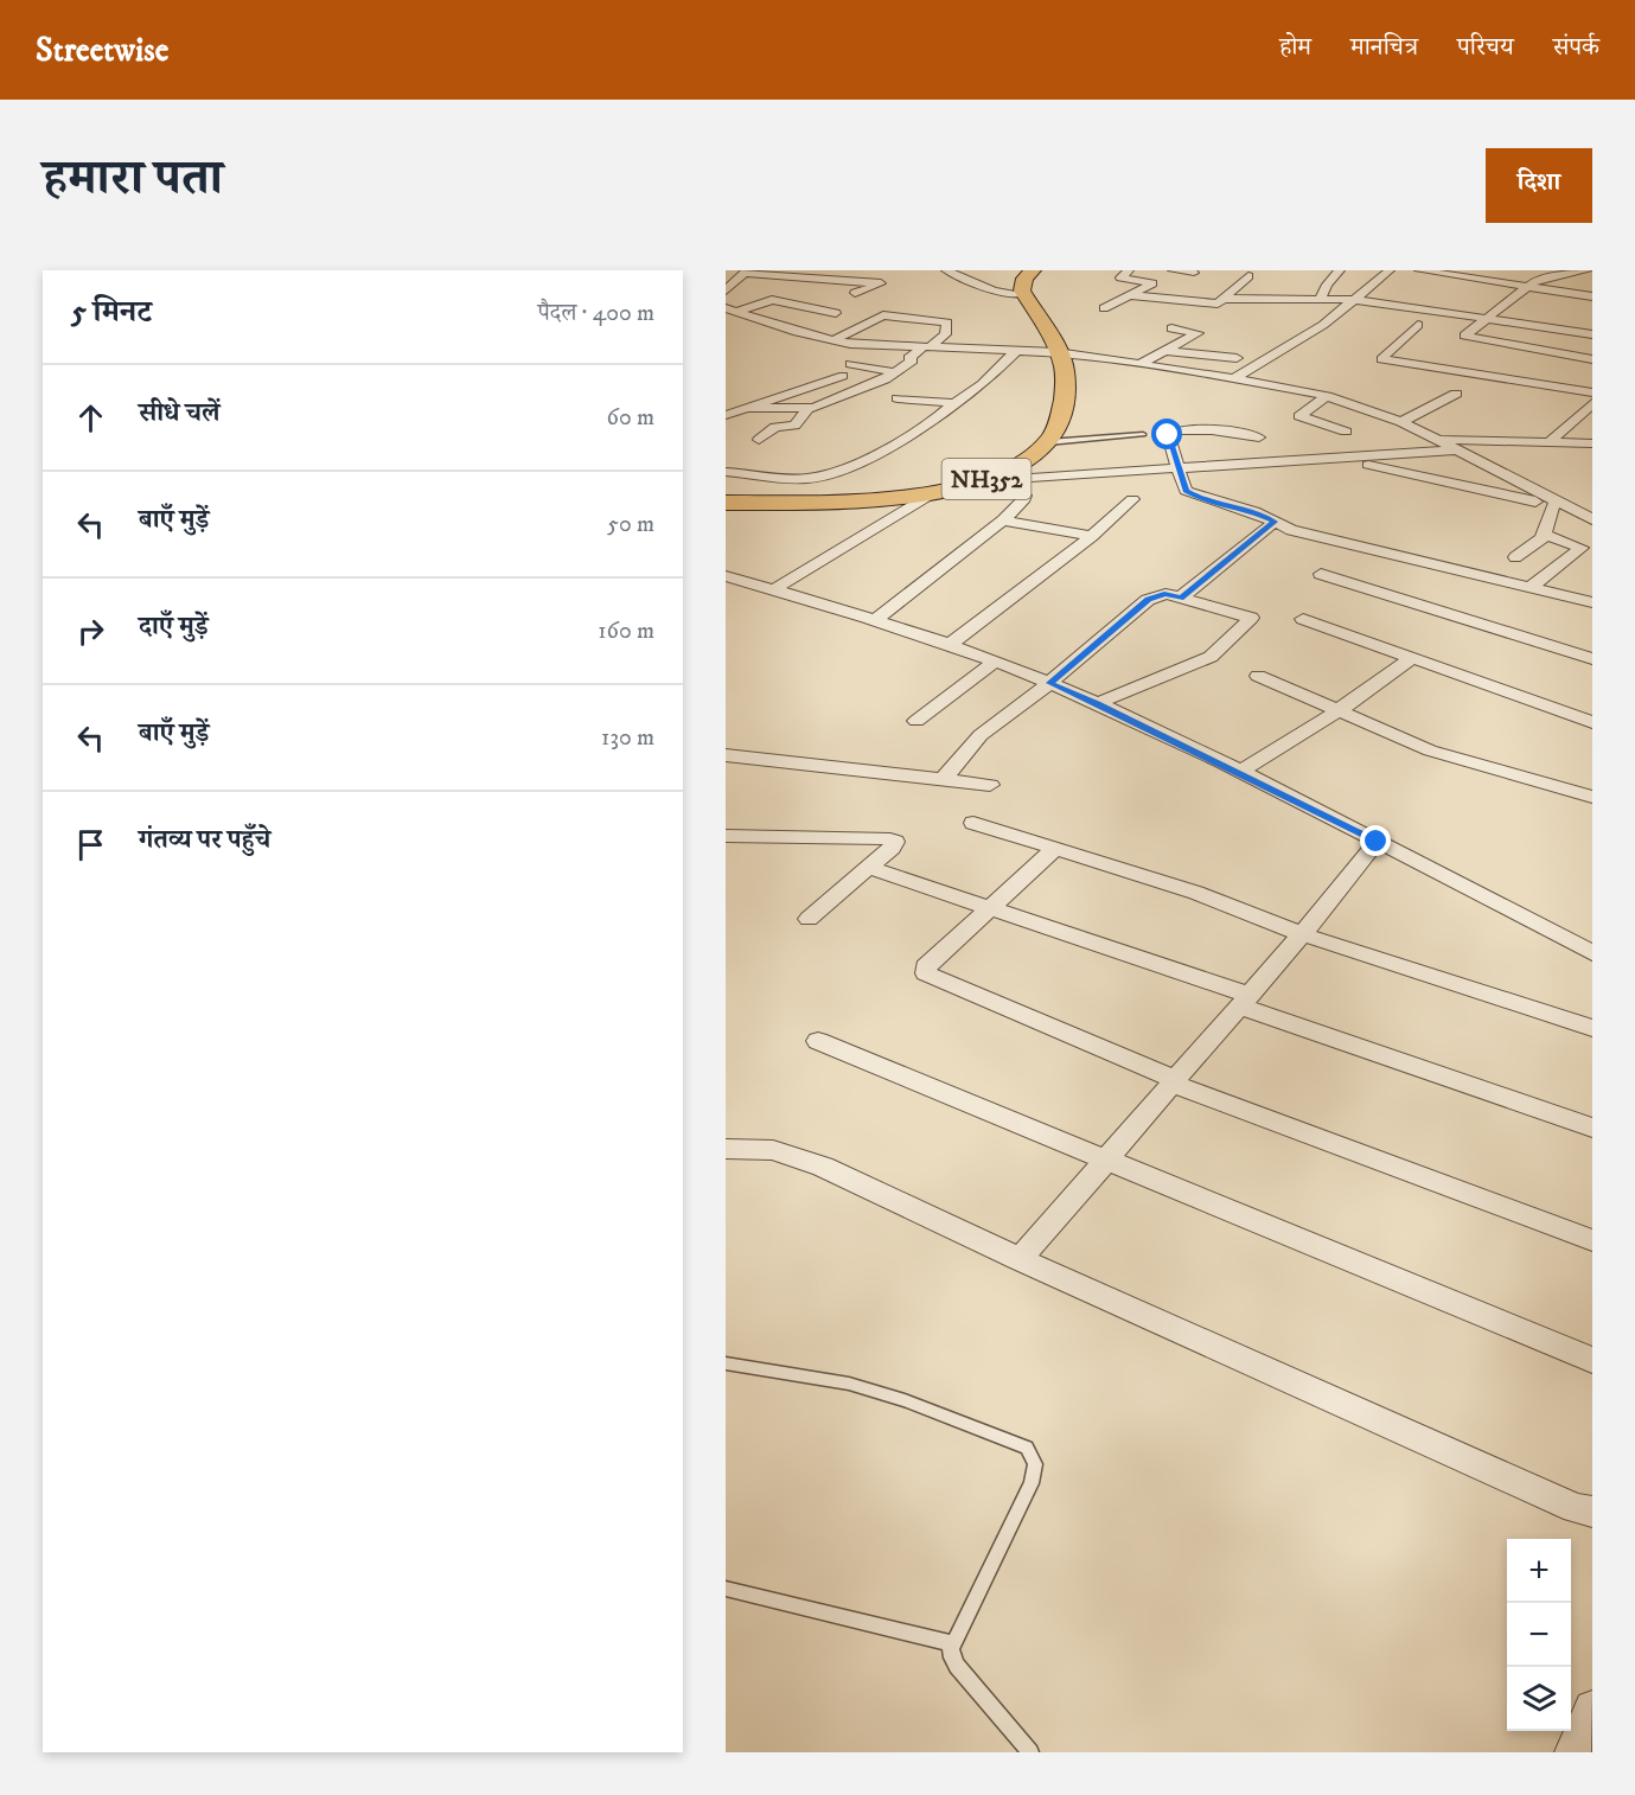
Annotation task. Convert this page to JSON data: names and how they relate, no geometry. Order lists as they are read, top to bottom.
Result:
{
  "streets": {
    "highway": ["NH352"]
  },
  "page": {
    "header": "Streetwise",
    "nav": [
      "होम",
      "मानचित्र",
      "परिचय",
      "संपर्क"
    ],
    "title": "हमारा पता",
    "buttons": "दिशा",
    "heading": ["5 मिनट", "पैदल · 400 m"],
    "list": [
      ["सीधे चलें", "60 m"],
      ["बाएँ मुड़ें", "50 m"],
      ["दाएँ मुड़ें", "160 m"],
      ["बाएँ मुड़ें", "130 m"],
      "गंतव्य पर पहुँचे"
    ],
    "map_buttons": ["+", "−"]
  }
}
